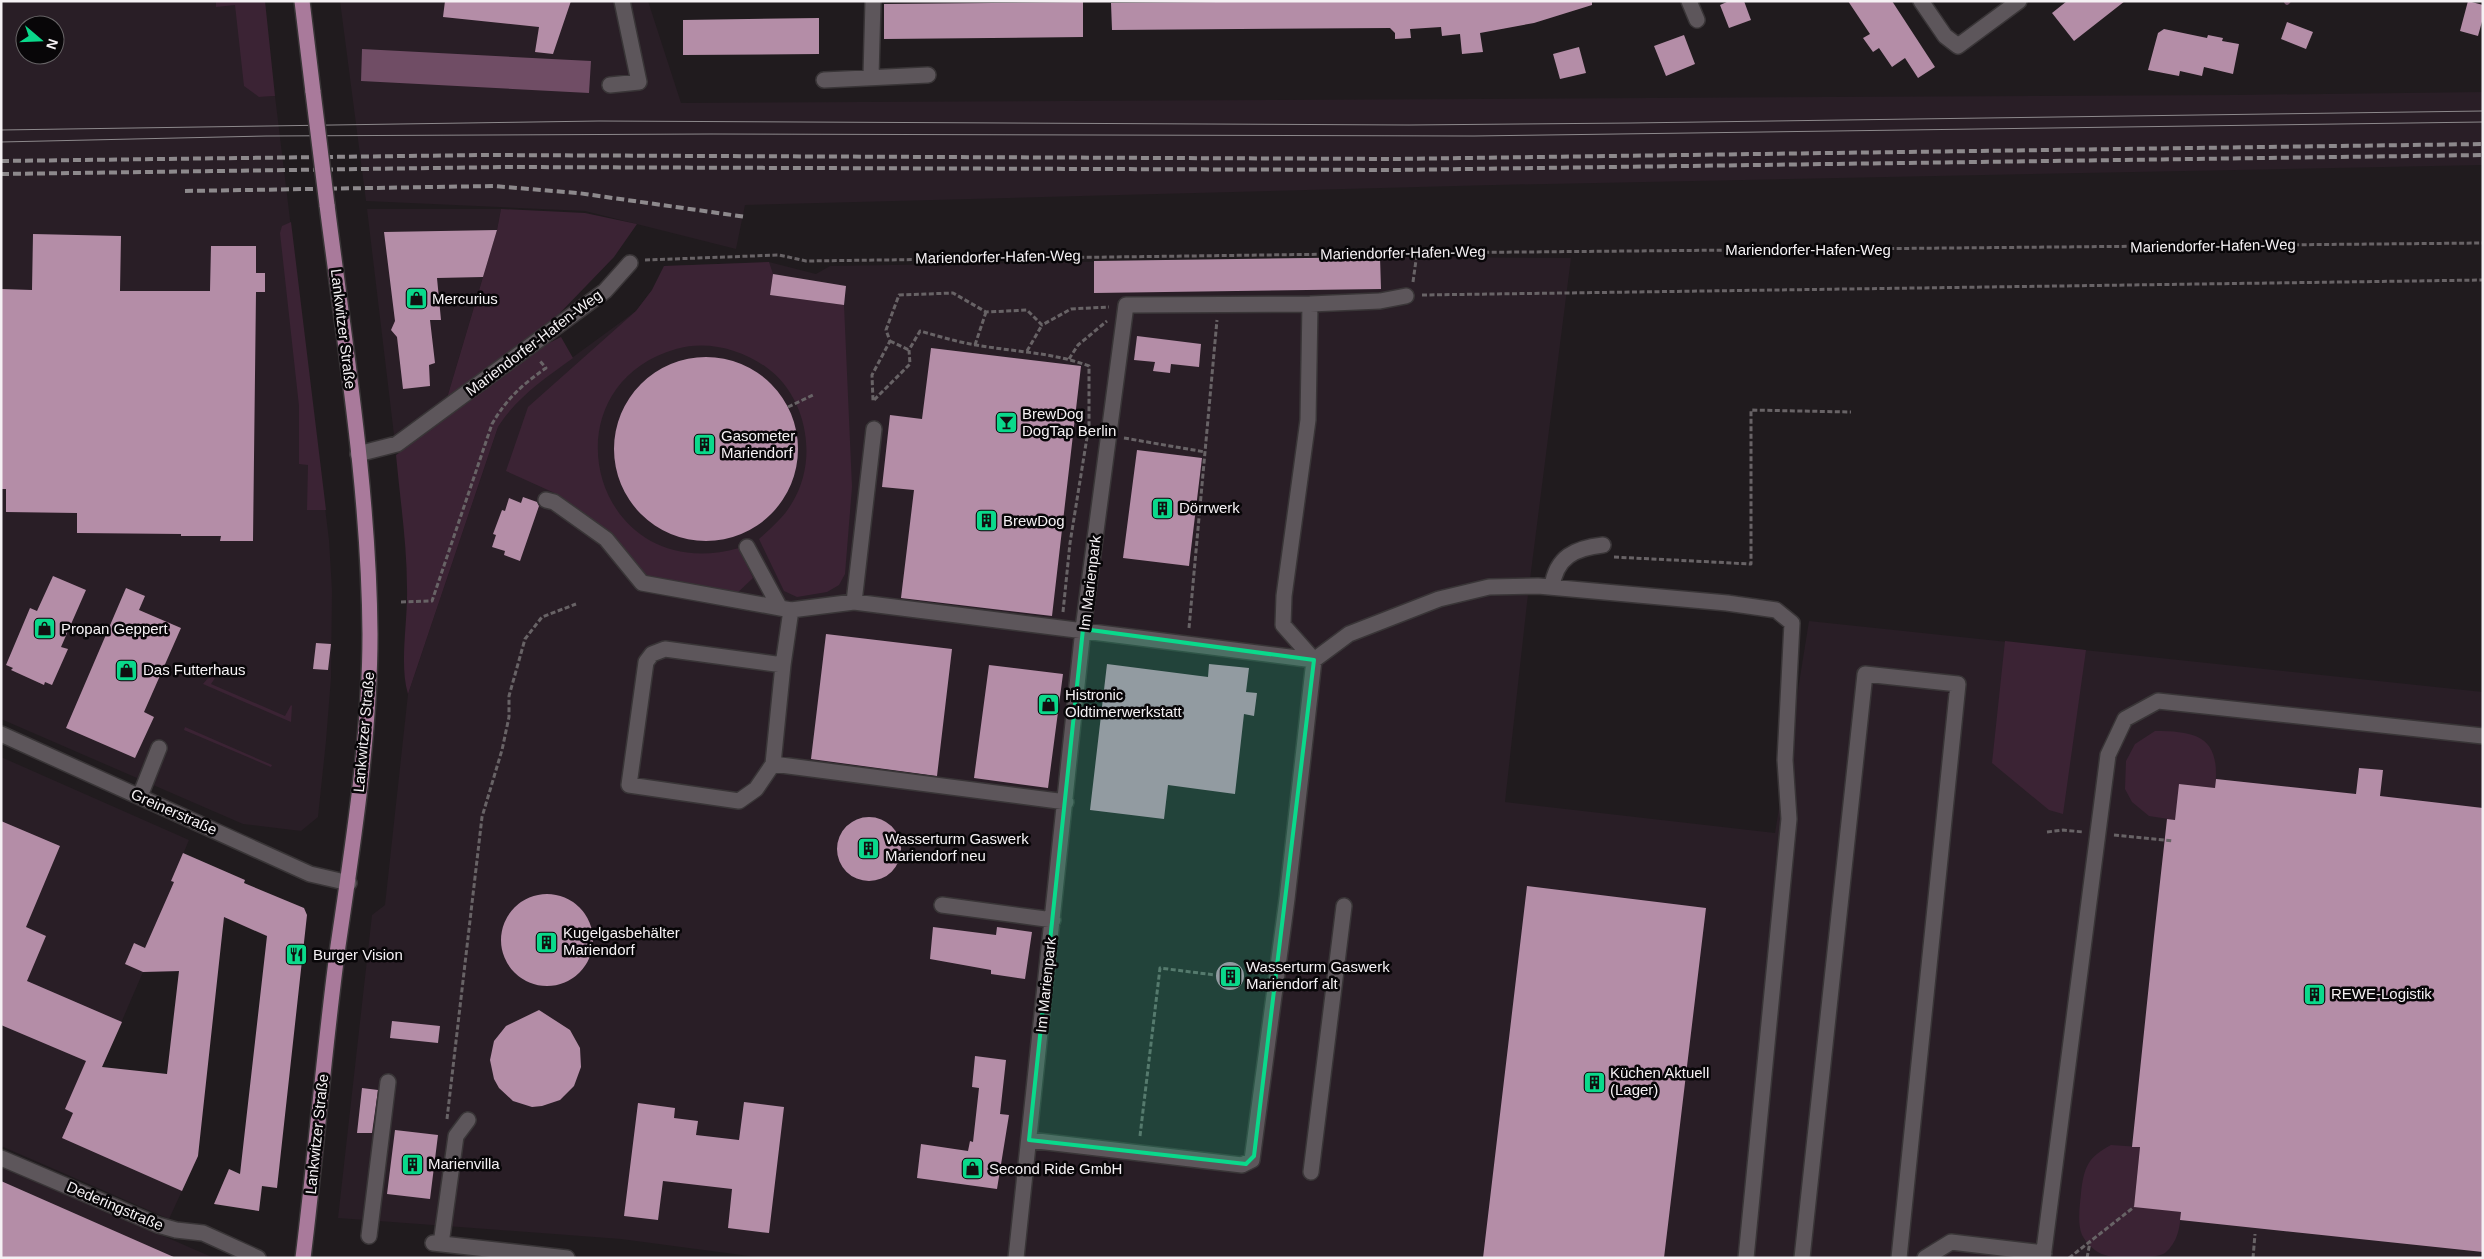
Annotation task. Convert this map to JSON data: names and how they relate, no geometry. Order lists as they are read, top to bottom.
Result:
{
  "streets": {
    "main road": ["Lankwitzer Straße"],
    "street": [
      "Mariendorfer-Hafen-Weg",
      "Im Marienpark",
      "Greinerstraße",
      "Dederingstraße"
    ]
  },
  "crossings": [
    ["Mariendorfer-Hafen-Weg", "Lankwitzer Straße"],
    ["Lankwitzer Straße", "Greinerstraße"]
  ],
  "places": {
    "shop": [
      "Mercurius",
      "Propan Geppert",
      "Das Futterhaus",
      "Histronic Oldtimerwerkstatt",
      "Second Ride GmbH"
    ],
    "bar": ["BrewDog DogTap Berlin"],
    "building": [
      "Gasometer Mariendorf",
      "Dörrwerk",
      "BrewDog",
      "Wasserturm Gaswerk Mariendorf neu",
      "Kugelgasbehälter Mariendorf",
      "Wasserturm Gaswerk Mariendorf alt",
      "REWE-Logistik",
      "Küchen Aktuell (Lager)",
      "Marienvilla"
    ],
    "restaurant": ["Burger Vision"]
  },
  "north": "right"
}
